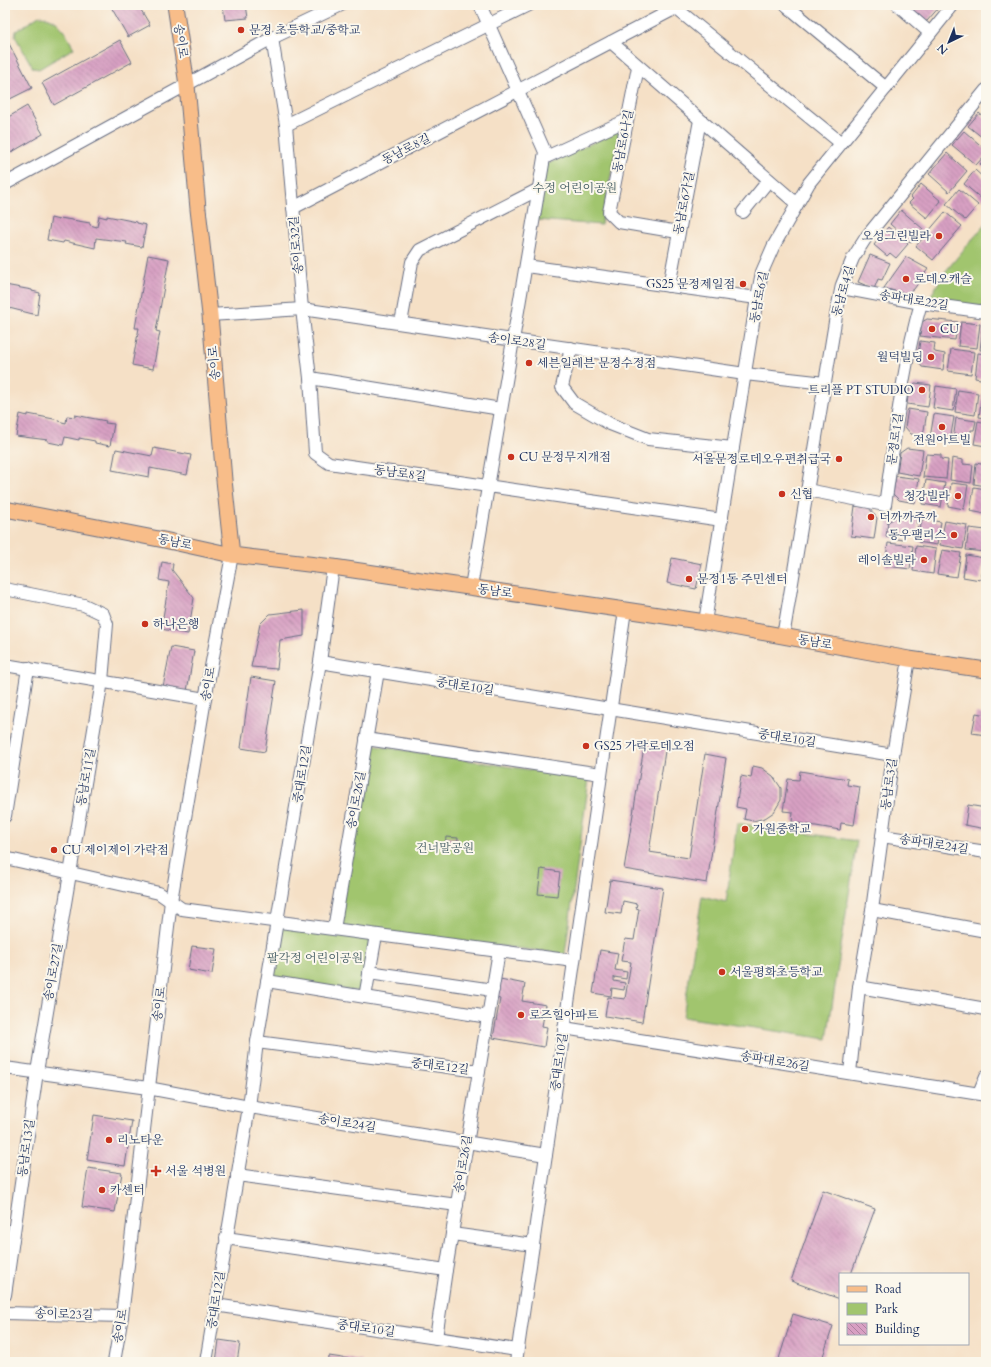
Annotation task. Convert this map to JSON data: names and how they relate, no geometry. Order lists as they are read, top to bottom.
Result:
{
  "streets": {
    "main road": ["송이로", "동남로"],
    "street": [
      "동남로6나길",
      "동남로8길",
      "동남로6가길",
      "송이로32길",
      "동남로4길",
      "동남로6길",
      "송파대로22길",
      "송이로28길",
      "문정로1길",
      "중대로10길",
      "중대로12길",
      "동남로11길",
      "동남로3길",
      "송이로26길",
      "송파대로24길",
      "송이로27길",
      "송파대로26길",
      "송이로24길",
      "동남로13길",
      "송이로23길"
    ]
  },
  "crossings": [
    ["송이로", "송이로28길"],
    ["송이로", "동남로"],
    ["송이로", "송이로24길"],
    ["송이로", "송이로23길"],
    ["동남로6나길", "동남로6가길"],
    ["동남로8길", "송이로32길"],
    ["송이로32길", "송이로28길"],
    ["동남로4길", "송파대로22길"],
    ["동남로4길", "송이로28길"],
    ["동남로4길", "문정로1길"],
    ["동남로4길", "동남로"],
    ["동남로6길", "송이로28길"],
    ["동남로6길", "동남로"],
    ["송파대로22길", "문정로1길"],
    ["동남로", "중대로10길"],
    ["동남로", "중대로12길"],
    ["동남로", "동남로3길"],
    ["중대로10길", "중대로12길"],
    ["중대로10길", "동남로3길"],
    ["중대로10길", "송이로26길"],
    ["중대로10길", "송파대로26길"],
    ["중대로10길", "송이로24길"],
    ["중대로12길", "송이로26길"],
    ["중대로12길", "송이로24길"],
    ["동남로11길", "송이로27길"],
    ["동남로3길", "송파대로24길"],
    ["동남로3길", "송파대로26길"],
    ["송이로26길", "송이로24길"],
    ["송이로27길", "동남로13길"]
  ],
  "parks": ["수정 어린이공원", "건너말공원", "팔각정 어린이공원"],
  "places": {
    "other": [
      "문정 초등학교/중학교",
      "오성그린빌라",
      "로데오캐슬",
      "GS25 문정제일점",
      "CU",
      "월덕빌딩",
      "세븐일레븐 문정수정점",
      "트리플 PT STUDIO",
      "전원아트빌",
      "CU 문정무지개점",
      "서울문정로데오우편취급국",
      "신협",
      "청강빌라",
      "더까까주까",
      "동우팰리스",
      "레이솔빌라",
      "문정1동 주민센터",
      "하나은행",
      "GS25 가락로데오점",
      "가원중학교",
      "CU 제이제이 가락점",
      "서울평화초등학교",
      "로즈힐아파트",
      "리노타운",
      "카센터"
    ],
    "health": ["서울 석병원"]
  },
  "legend": ["Road", "Park", "Building"],
  "north": "bottom left"
}
